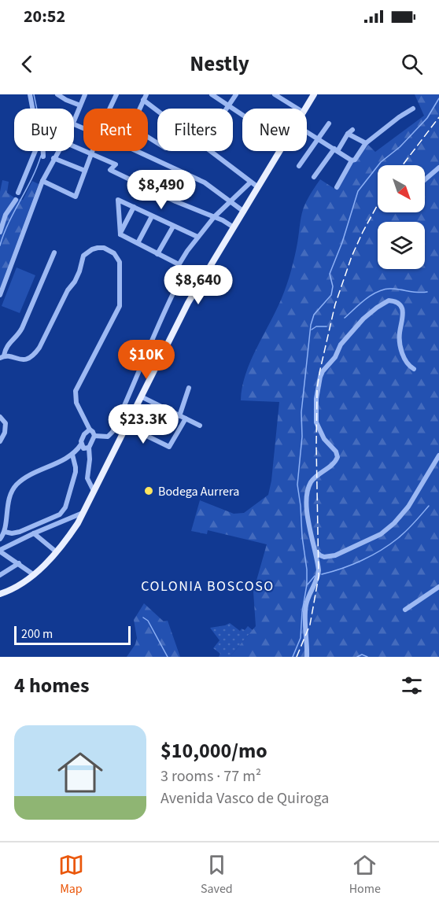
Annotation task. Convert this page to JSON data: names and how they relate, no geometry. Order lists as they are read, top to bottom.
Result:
{
  "districts": ["COLONIA BOSCOSO"],
  "places": ["Bodega Aurrera"],
  "scale_bar": "200 m",
  "north": "bottom right",
  "page": {
    "status": "20:52",
    "header": "Nestly",
    "chip": [
      "Buy",
      "Rent",
      "Filters",
      "New"
    ],
    "price": [
      "$8,490",
      "$8,640",
      "$10K",
      "$23.3K"
    ],
    "scale": "200 m",
    "heading": "4 homes",
    "list": [
      {
        "name": "$10,000/mo",
        "note": "3 rooms · 77 m² · Avenida Vasco de Quiroga"
      }
    ],
    "tabs": ["Map", "Saved", "Home"]
  }
}
